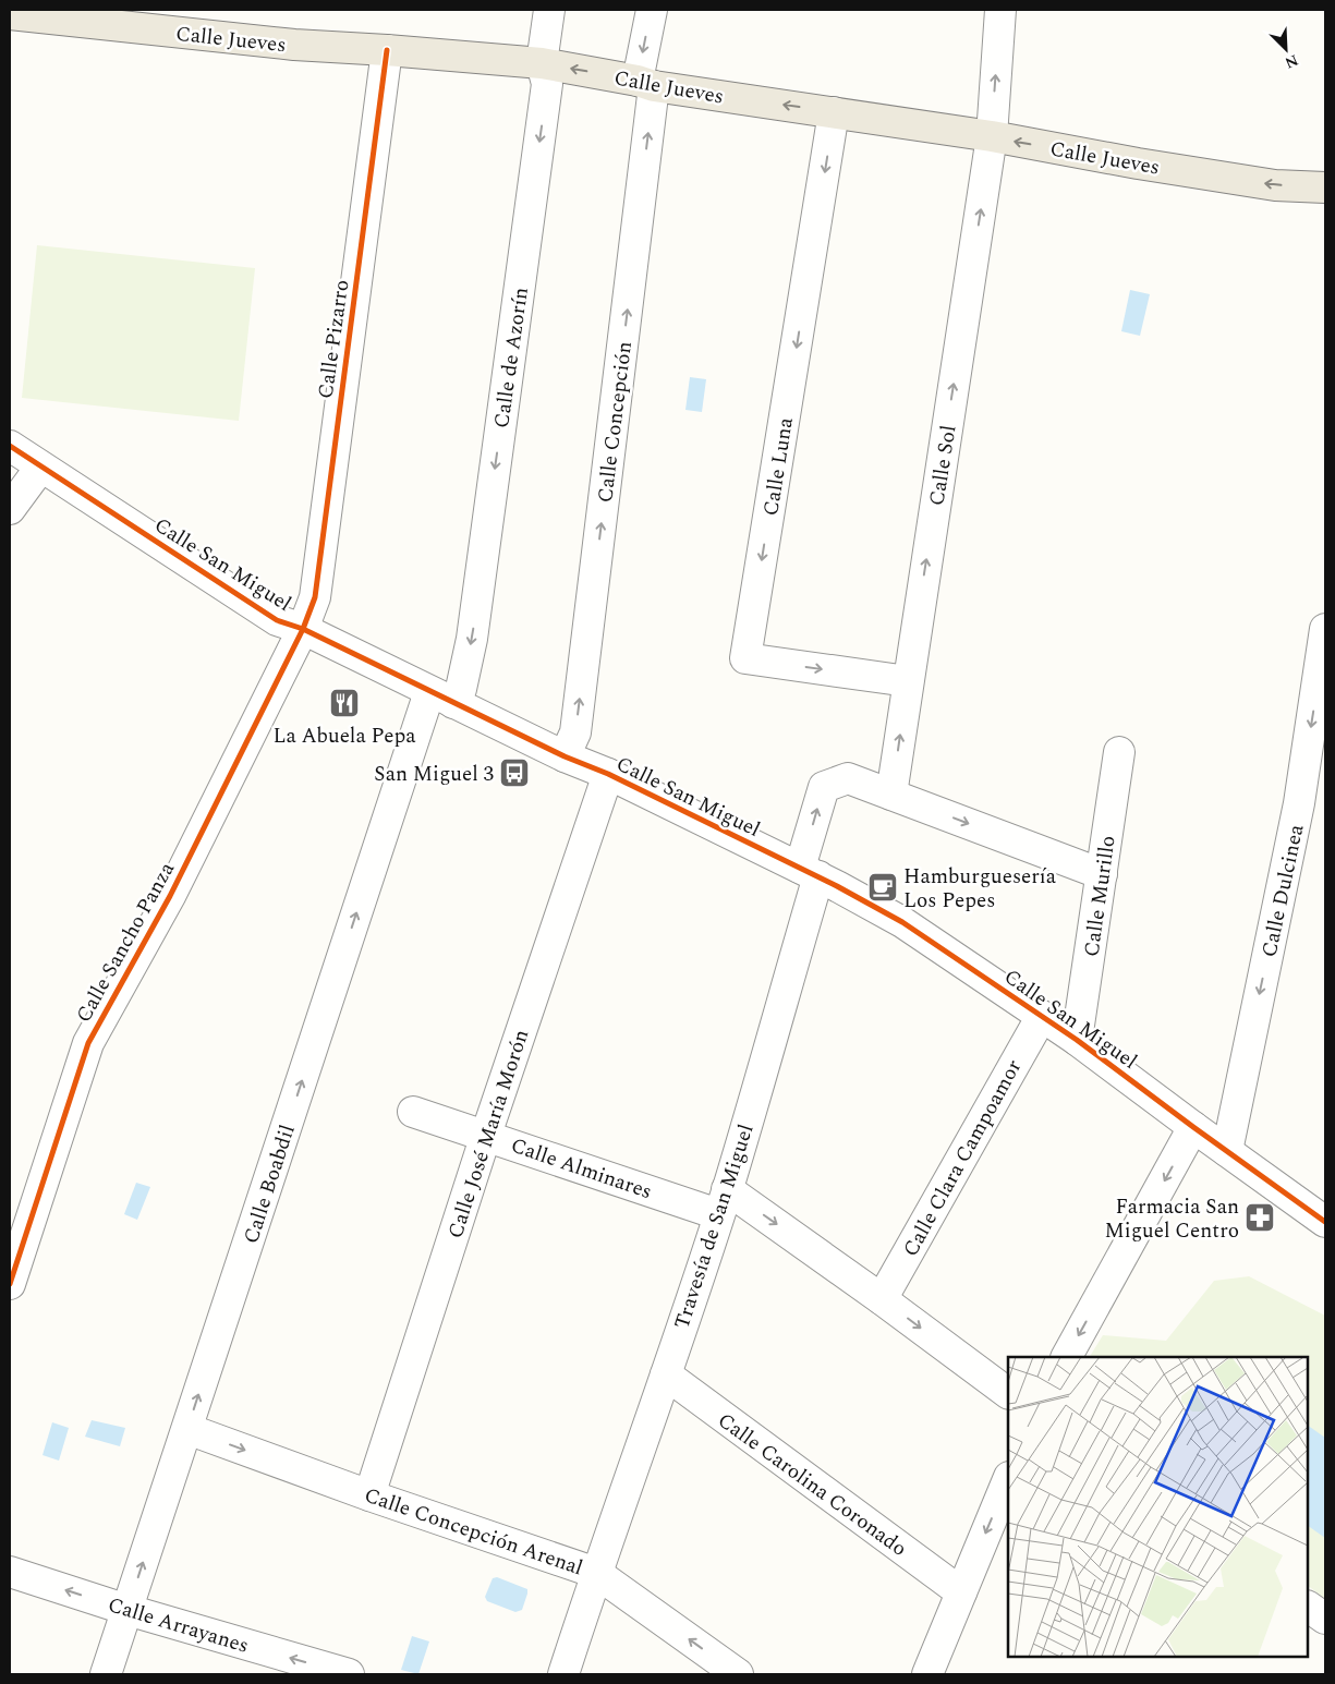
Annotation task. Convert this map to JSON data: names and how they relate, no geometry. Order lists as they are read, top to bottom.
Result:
{
  "streets": {
    "main road": ["Calle Jueves"],
    "street": [
      "Calle Pizarro",
      "Calle de Azorín",
      "Calle Concepción",
      "Calle Sol",
      "Calle Luna",
      "Calle San Miguel",
      "Calle Dulcinea",
      "Calle Murillo",
      "Calle Sancho Panza",
      "Calle José María Morón",
      "Calle Clara Campoamor",
      "Calle Alminares",
      "Calle Boabdil",
      "Travesía de San Miguel",
      "Calle Carolina Coronado",
      "Calle Concepción Arenal",
      "Calle Arrayanes"
    ]
  },
  "crossings": [
    ["Calle Jueves", "Calle Pizarro"],
    ["Calle Jueves", "Calle de Azorín"],
    ["Calle Jueves", "Calle Concepción"],
    ["Calle Jueves", "Calle Sol"],
    ["Calle Jueves", "Calle Luna"],
    ["Calle Pizarro", "Calle San Miguel"],
    ["Calle Pizarro", "Calle Sancho Panza"],
    ["Calle de Azorín", "Calle San Miguel"],
    ["Calle de Azorín", "Calle Boabdil"],
    ["Calle Concepción", "Calle San Miguel"],
    ["Calle Sol", "Calle Luna"],
    ["Calle San Miguel", "Calle Dulcinea"],
    ["Calle San Miguel", "Calle Murillo"],
    ["Calle San Miguel", "Calle Sancho Panza"],
    ["Calle San Miguel", "Calle José María Morón"],
    ["Calle San Miguel", "Calle Clara Campoamor"],
    ["Calle San Miguel", "Calle Boabdil"],
    ["Calle San Miguel", "Travesía de San Miguel"],
    ["Calle José María Morón", "Calle Alminares"],
    ["Calle José María Morón", "Calle Concepción Arenal"],
    ["Calle Clara Campoamor", "Calle Alminares"],
    ["Calle Alminares", "Travesía de San Miguel"],
    ["Calle Boabdil", "Calle Concepción Arenal"],
    ["Calle Boabdil", "Calle Arrayanes"],
    ["Travesía de San Miguel", "Calle Carolina Coronado"],
    ["Travesía de San Miguel", "Calle Concepción Arenal"]
  ],
  "one_way": [
    "Calle Jueves",
    "Calle de Azorín",
    "Calle Concepción",
    "Calle Sol",
    "Calle Dulcinea",
    "Calle Alminares",
    "Calle Boabdil",
    "Calle Arrayanes"
  ],
  "places": {
    "restaurant": ["La Abuela Pepa"],
    "bus stop": ["San Miguel 3"],
    "cafe": ["Hamburguesería Los Pepes"],
    "pharmacy": ["Farmacia San Miguel Centro"]
  },
  "north": "bottom right"
}
